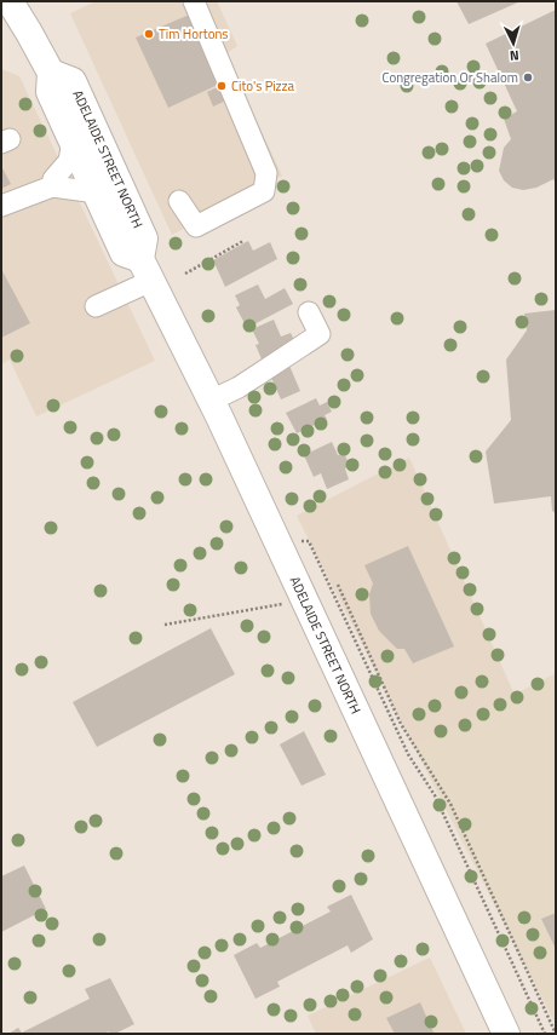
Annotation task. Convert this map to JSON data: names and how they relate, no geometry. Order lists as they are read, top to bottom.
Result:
{
  "streets": {
    "main road": ["ADELAIDE STREET NORTH"]
  },
  "places": ["Tim Hortons", "Congregation Or Shalom", "Cito's Pizza"],
  "north": "bottom"
}
